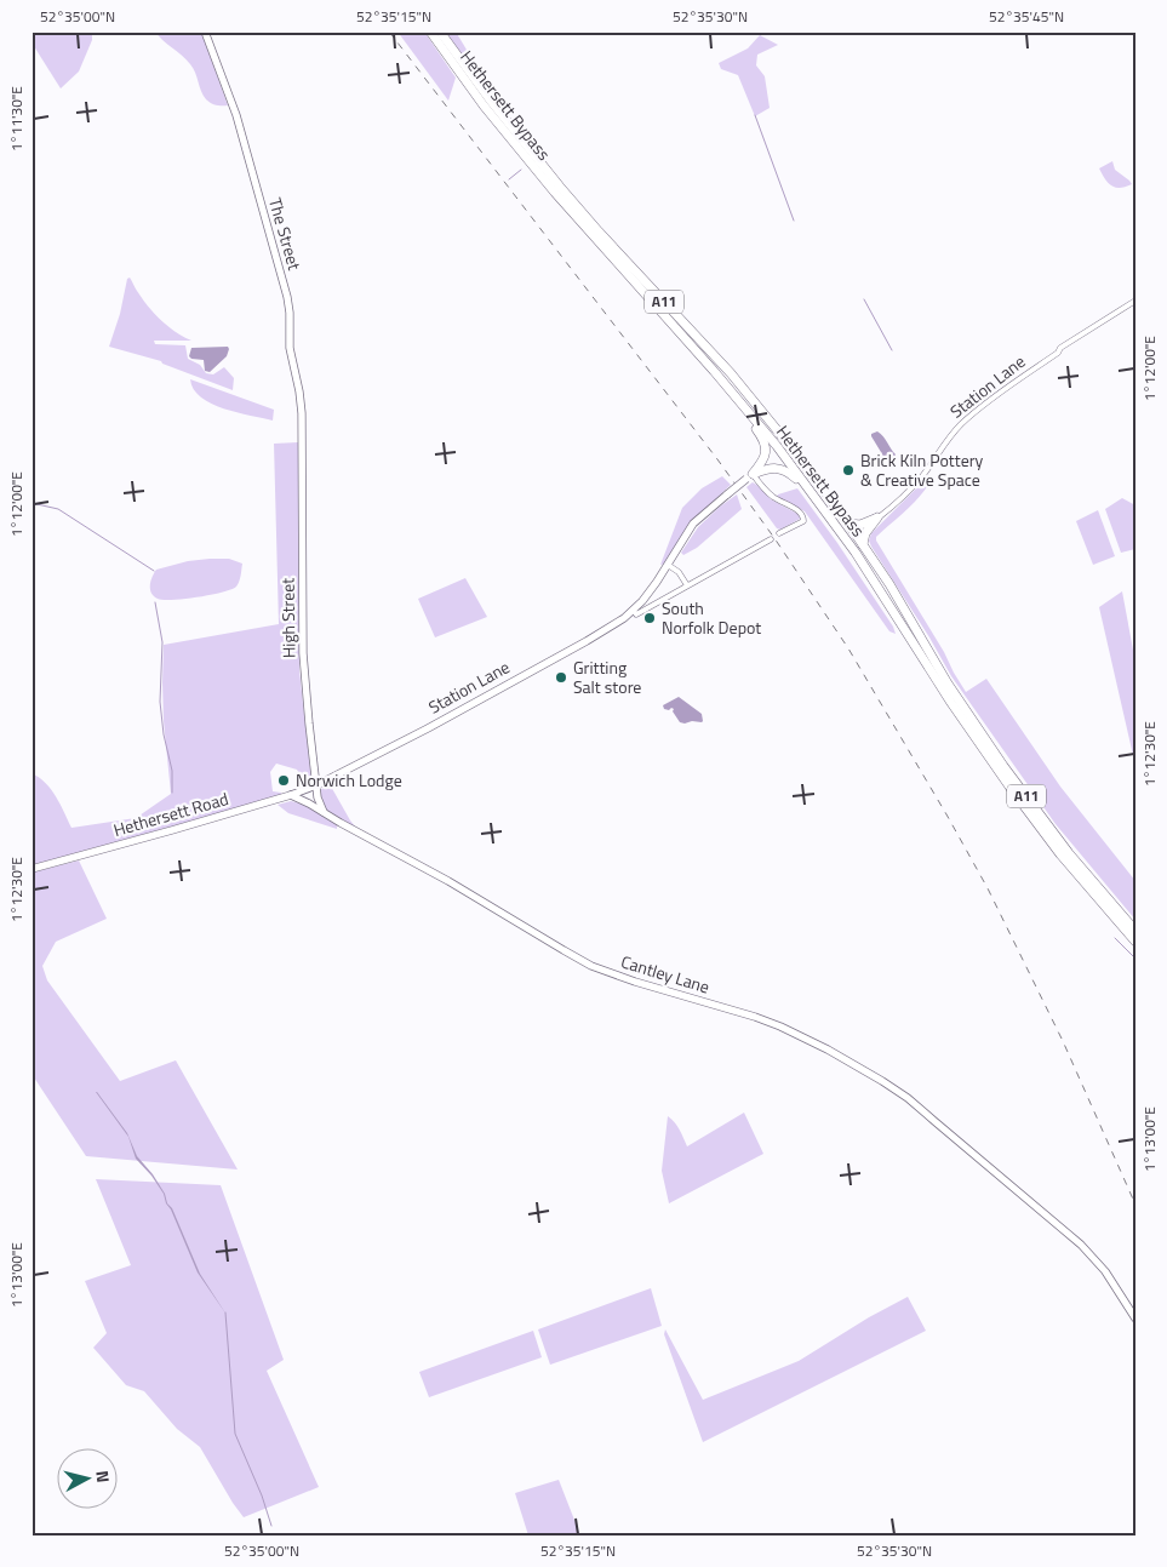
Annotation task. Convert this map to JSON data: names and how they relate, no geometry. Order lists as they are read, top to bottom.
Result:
{
  "streets": {
    "highway": ["Hethersett Bypass", "A11"],
    "street": [
      "The Street",
      "Station Lane",
      "High Street",
      "Hethersett Road",
      "Cantley Lane"
    ]
  },
  "crossings": [
    ["Hethersett Bypass", "A11"],
    ["The Street", "High Street"],
    ["A11", "Station Lane"],
    ["Station Lane", "High Street"],
    ["Station Lane", "Hethersett Road"],
    ["High Street", "Hethersett Road"],
    ["Hethersett Road", "Cantley Lane"]
  ],
  "places": [
    "Brick Kiln Pottery & Creative Space",
    "South Norfolk Depot",
    "Gritting Salt store",
    "Norwich Lodge"
  ],
  "north": "right",
  "coordinates": [
    "52°35'00\"N",
    "52°35'15\"N",
    "52°35'30\"N",
    "52°35'45\"N",
    "1°11'30\"E",
    "1°12'00\"E",
    "1°12'30\"E",
    "1°13'00\"E"
  ]
}
